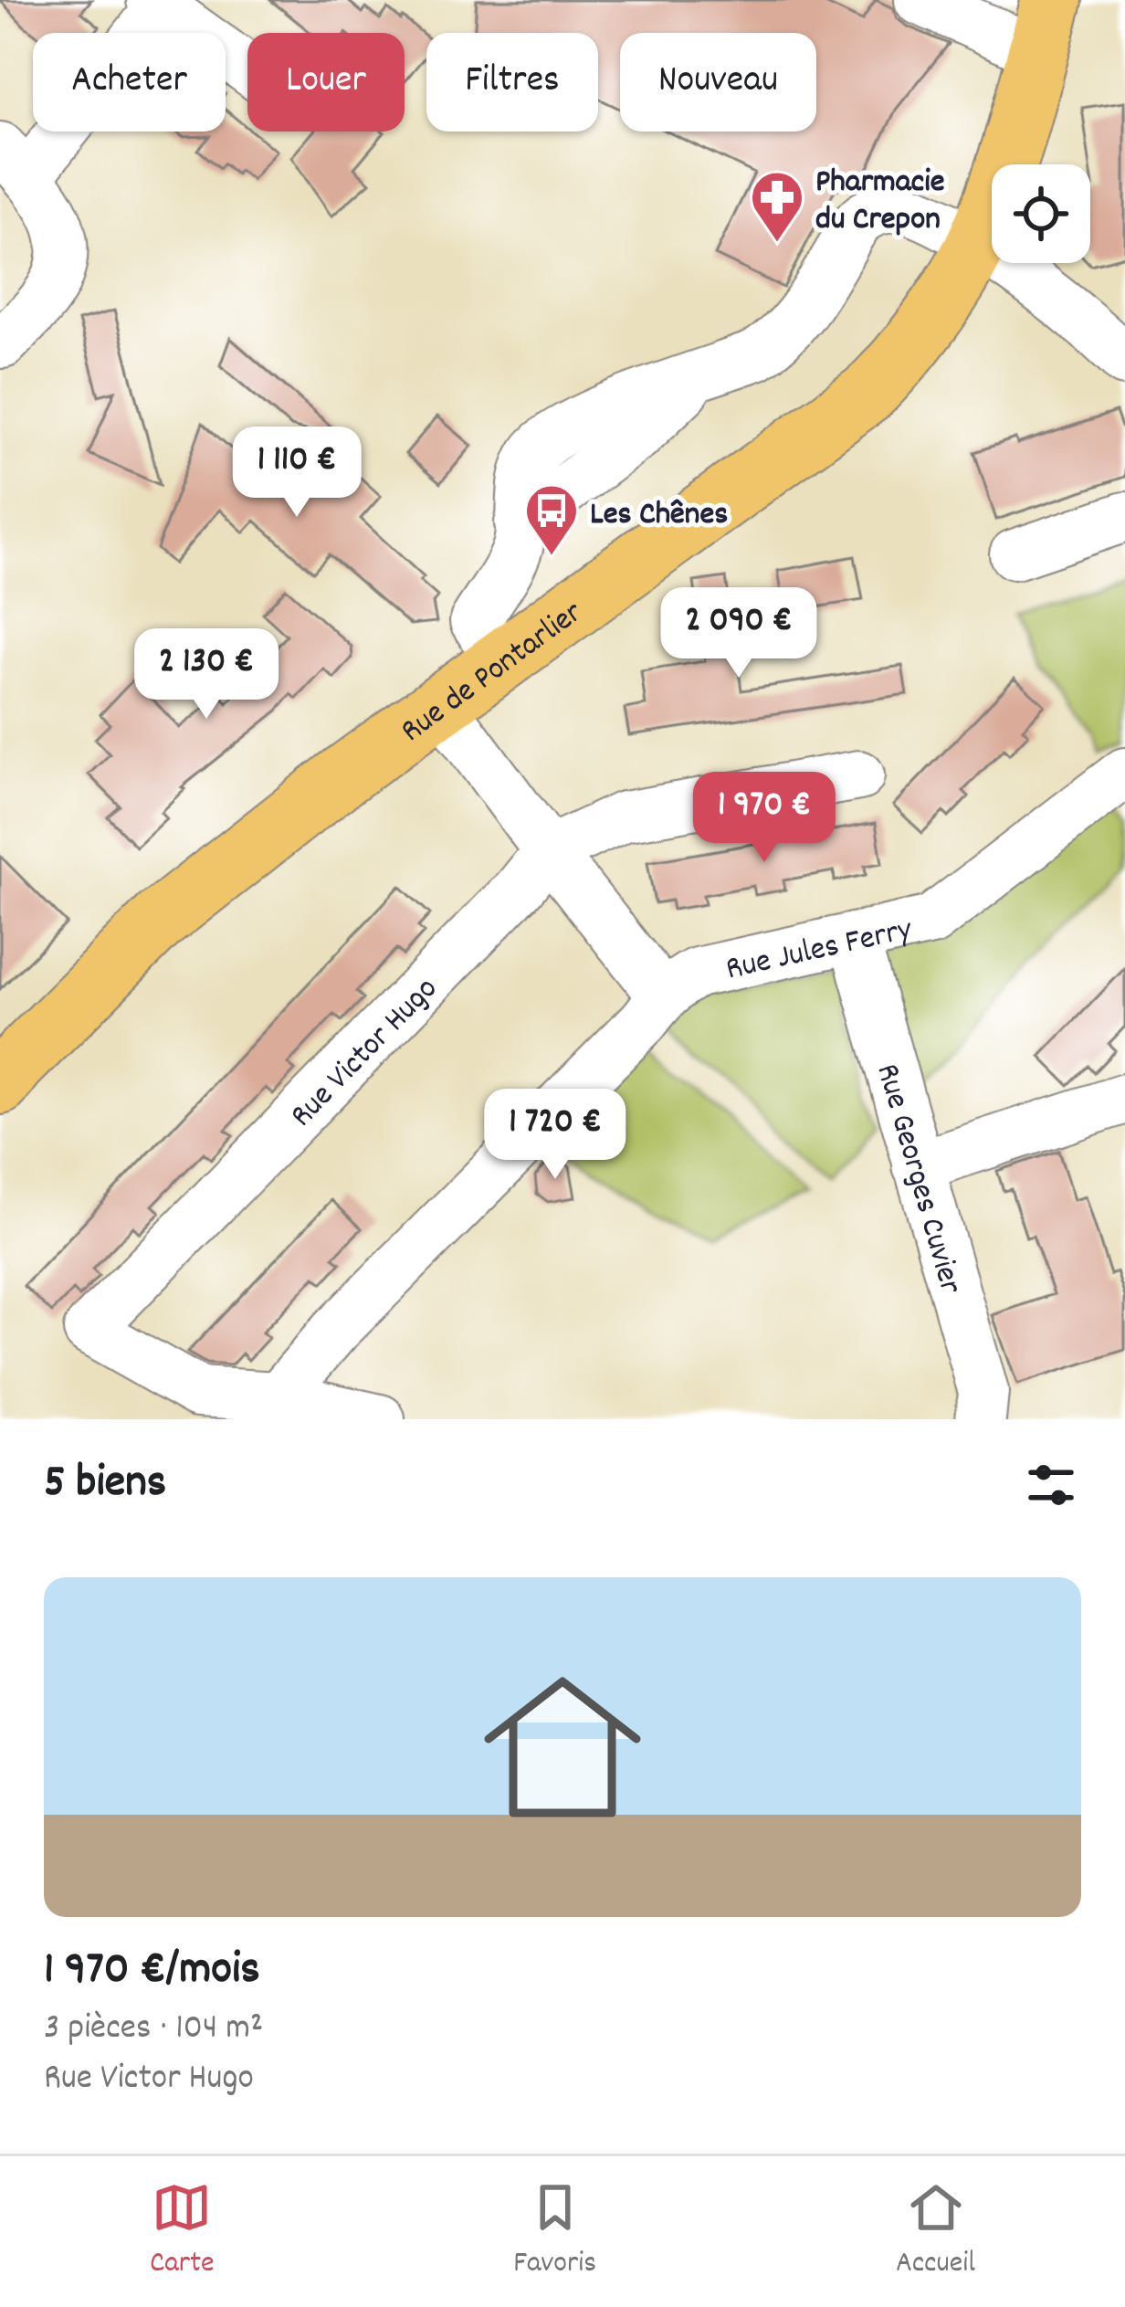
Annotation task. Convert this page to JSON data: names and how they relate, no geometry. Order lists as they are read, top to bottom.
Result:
{
  "streets": {
    "main road": ["Rue de Pontarlier"],
    "street": ["Rue Jules Ferry", "Rue Victor Hugo", "Rue Georges Cuvier"]
  },
  "crossings": [
    ["Rue Jules Ferry", "Rue Georges Cuvier"]
  ],
  "places": {
    "pharmacy": ["Pharmacie du Crepon"],
    "bus stop": ["Les Chênes"]
  },
  "page": {
    "chip": [
      "Acheter",
      "Louer",
      "Filtres",
      "Nouveau"
    ],
    "price": [
      "1 110 €",
      "2 090 €",
      "2 130 €",
      "1 970 €",
      "1 720 €"
    ],
    "heading": "5 biens",
    "list": [
      {
        "name": "1 970 €/mois",
        "note": "3 pièces · 104 m² · Rue Victor Hugo"
      }
    ],
    "tabs": ["Carte", "Favoris", "Accueil"]
  }
}
